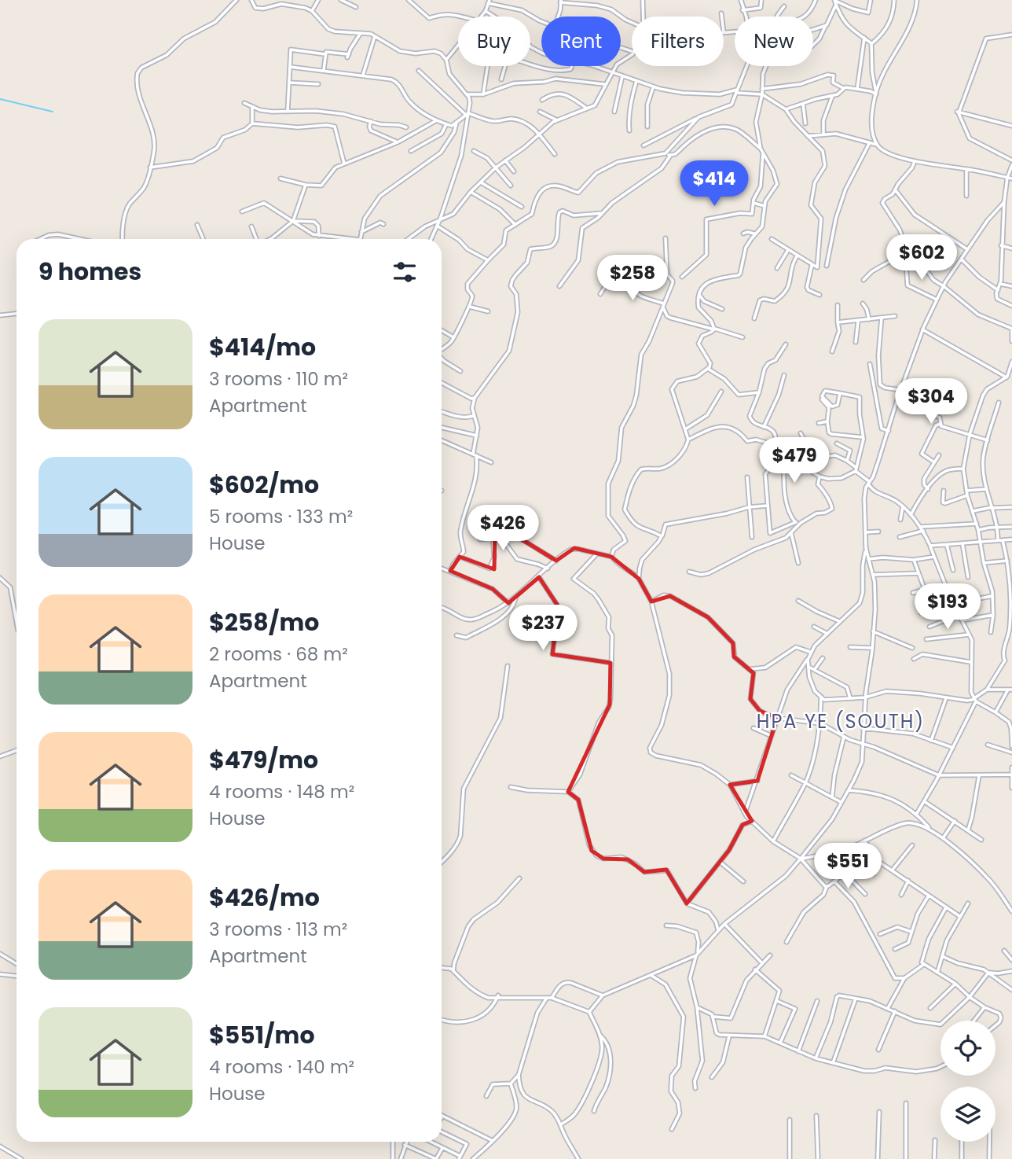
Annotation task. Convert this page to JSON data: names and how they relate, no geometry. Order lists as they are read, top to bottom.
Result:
{
  "districts": ["HPA YE (SOUTH)"],
  "page": {
    "chip": [
      "Buy",
      "Rent",
      "Filters",
      "New"
    ],
    "price": [
      "$414",
      "$602",
      "$258",
      "$304",
      "$479",
      "$426",
      "$193",
      "$237",
      "$551"
    ],
    "heading": "9 homes",
    "list": [
      {
        "name": "$414/mo",
        "note": "3 rooms · 110 m² · Apartment"
      },
      {
        "name": "$602/mo",
        "note": "5 rooms · 133 m² · House"
      },
      {
        "name": "$258/mo",
        "note": "2 rooms · 68 m² · Apartment"
      },
      {
        "name": "$479/mo",
        "note": "4 rooms · 148 m² · House"
      },
      {
        "name": "$426/mo",
        "note": "3 rooms · 113 m² · Apartment"
      },
      {
        "name": "$551/mo",
        "note": "4 rooms · 140 m² · House"
      }
    ]
  }
}
